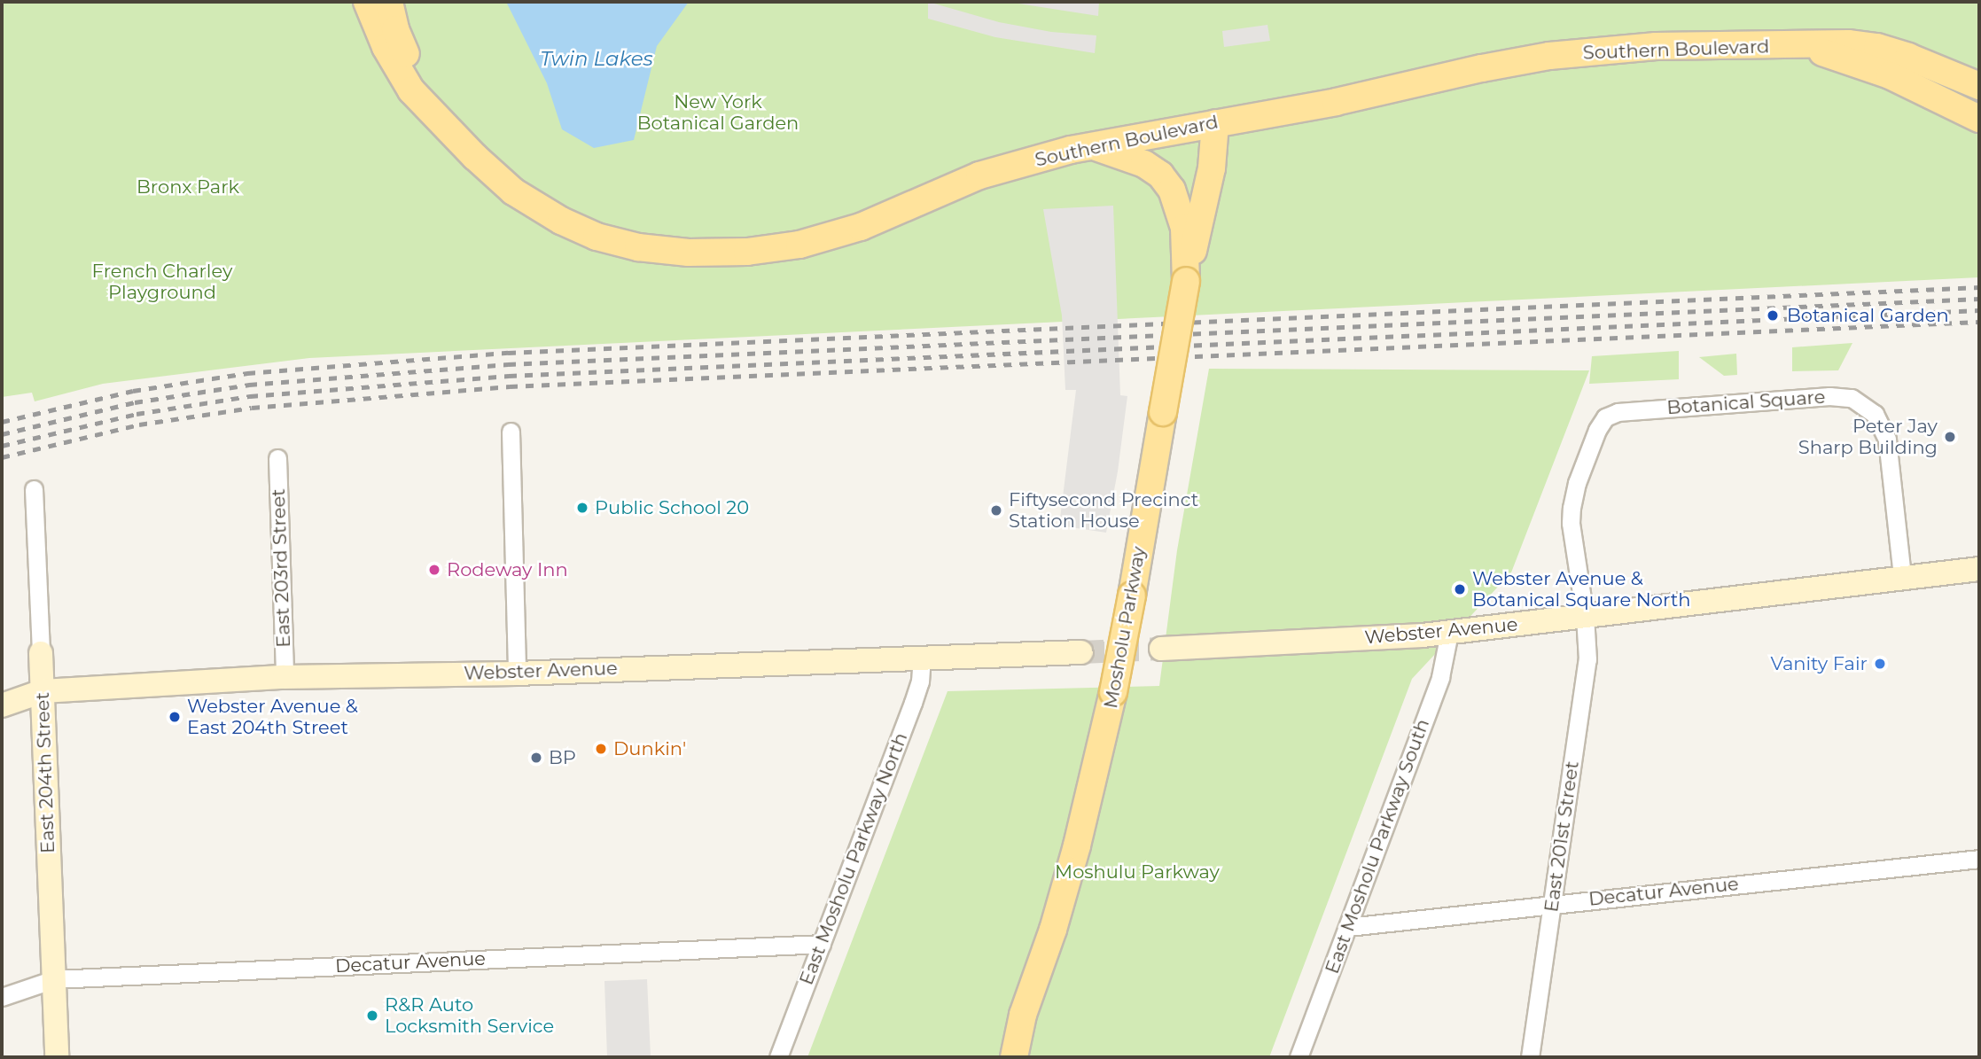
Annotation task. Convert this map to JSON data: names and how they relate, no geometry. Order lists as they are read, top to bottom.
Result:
{
  "streets": {
    "main road": [
      "Southern Boulevard",
      "Mosholu Parkway",
      "Webster Avenue",
      "East 204th Street"
    ],
    "street": [
      "Botanical Square",
      "East 203rd Street",
      "East 201st Street",
      "East Mosholu Parkway South",
      "East Mosholu Parkway North",
      "Decatur Avenue"
    ]
  },
  "crossings": [
    ["Southern Boulevard", "Mosholu Parkway"],
    ["Botanical Square", "Webster Avenue"],
    ["Botanical Square", "East 201st Street"],
    ["East 203rd Street", "Webster Avenue"],
    ["Webster Avenue", "East 204th Street"],
    ["Webster Avenue", "East 201st Street"],
    ["Webster Avenue", "East Mosholu Parkway South"],
    ["Webster Avenue", "East Mosholu Parkway North"],
    ["East 204th Street", "Decatur Avenue"],
    ["East 201st Street", "Decatur Avenue"],
    ["East Mosholu Parkway South", "Decatur Avenue"],
    ["East Mosholu Parkway North", "Decatur Avenue"]
  ],
  "water": ["Twin Lakes"],
  "parks": [
    "New York Botanical Garden",
    "Bronx Park",
    "French Charley Playground",
    "Moshulu Parkway"
  ],
  "places": [
    "Botanical Garden",
    "Peter Jay Sharp Building",
    "Public School 20",
    "Fiftysecond Precinct Station House",
    "Rodeway Inn",
    "Webster Avenue & Botanical Square North",
    "Vanity Fair",
    "Webster Avenue & East 204th Street",
    "Dunkin'",
    "BP",
    "R&R Auto Locksmith Service"
  ]
}
